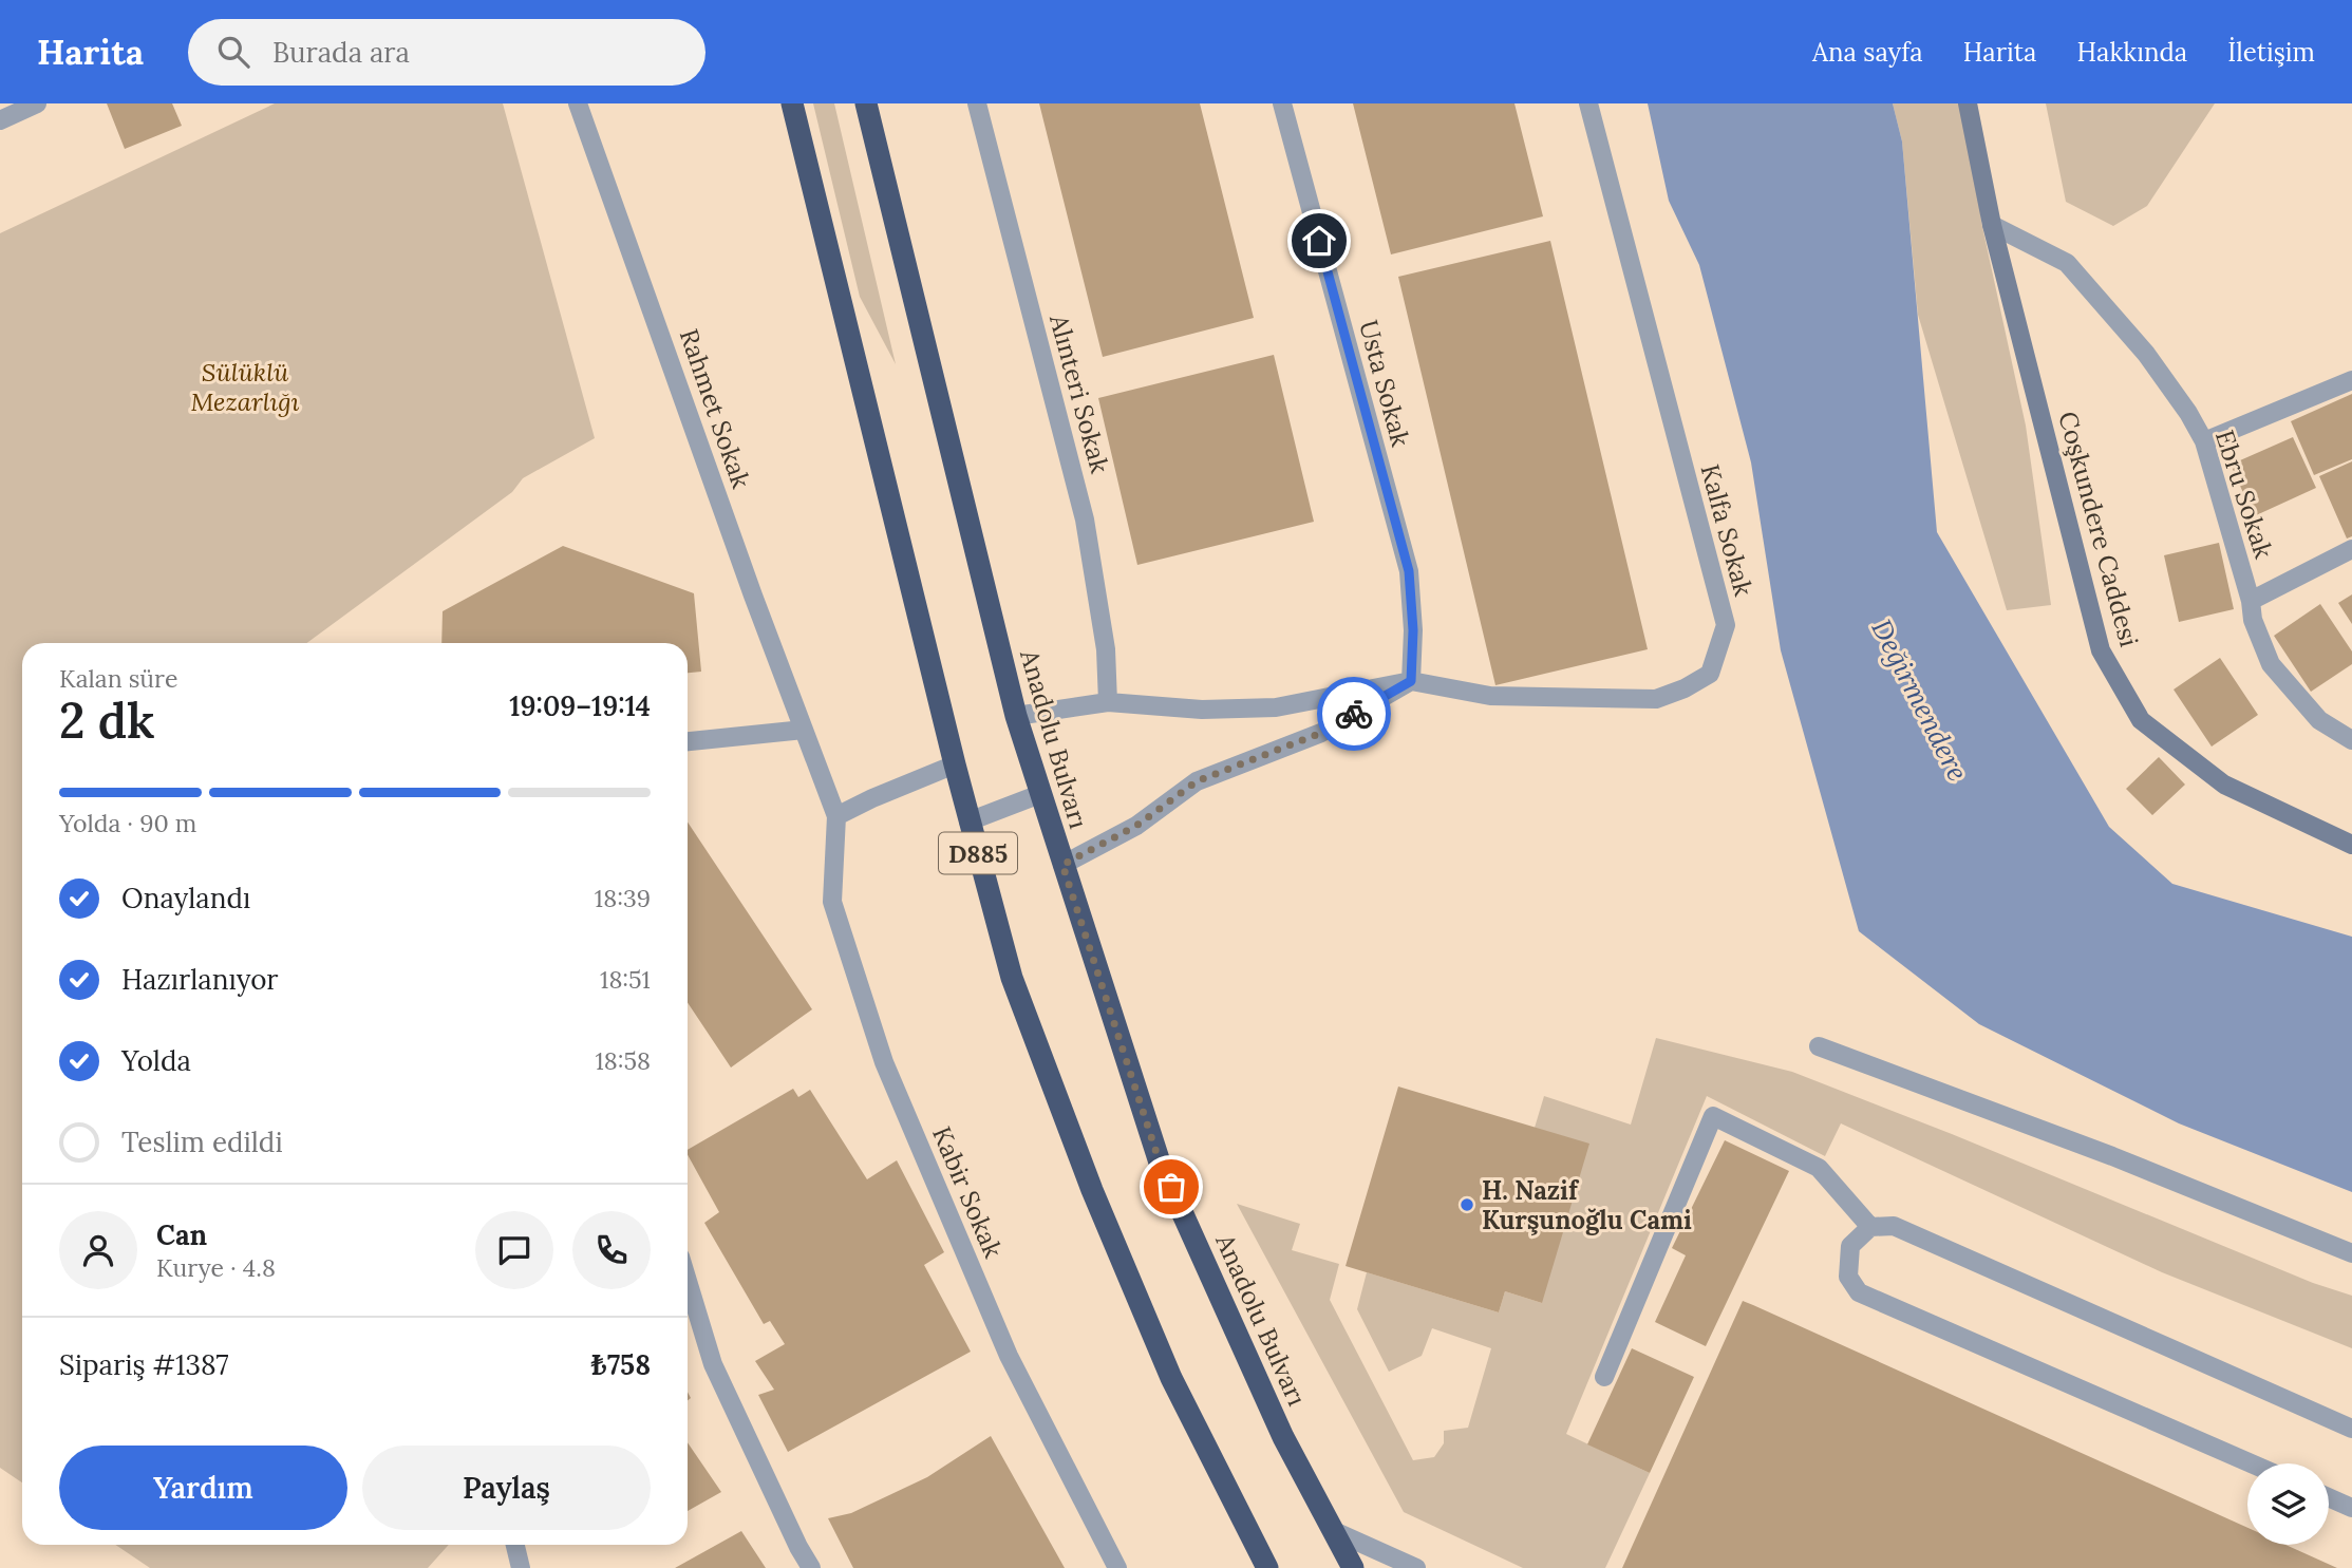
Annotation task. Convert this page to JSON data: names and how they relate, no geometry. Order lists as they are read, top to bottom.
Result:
{
  "streets": {
    "highway": ["Anadolu Bulvarı", "D885"],
    "street": [
      "Usta Sokak",
      "Alınteri Sokak",
      "Rahmet Sokak",
      "Ebru Sokak",
      "Coşkundere Caddesi",
      "Kalfa Sokak",
      "Kabir Sokak"
    ]
  },
  "crossings": [
    ["Usta Sokak", "Kalfa Sokak"],
    ["Alınteri Sokak", "Kalfa Sokak"],
    ["Rahmet Sokak", "Kabir Sokak"],
    ["Ebru Sokak", "Coşkundere Caddesi"],
    ["Kalfa Sokak", "Anadolu Bulvarı"]
  ],
  "water": ["Değirmendere"],
  "parks": ["Sülüklü Mezarlığı"],
  "places": ["H. Nazif Kurşunoğlu Cami"],
  "page": {
    "header": "Harita",
    "search": "Burada ara",
    "nav": [
      "Ana sayfa",
      "Harita",
      "Hakkında",
      "İletişim"
    ],
    "heading": ["2 dk", "Kalan süre", "19:09–19:14"],
    "panel": [
      "Can",
      "Kurye · 4.8",
      "Sipariş #1387",
      "₺758"
    ],
    "bar": "Yolda · 90 m",
    "list": [
      ["Onaylandı", "18:39"],
      ["Hazırlanıyor", "18:51"],
      ["Yolda", "18:58"],
      "Teslim edildi"
    ],
    "buttons": ["Yardım", "Paylaş"]
  }
}
